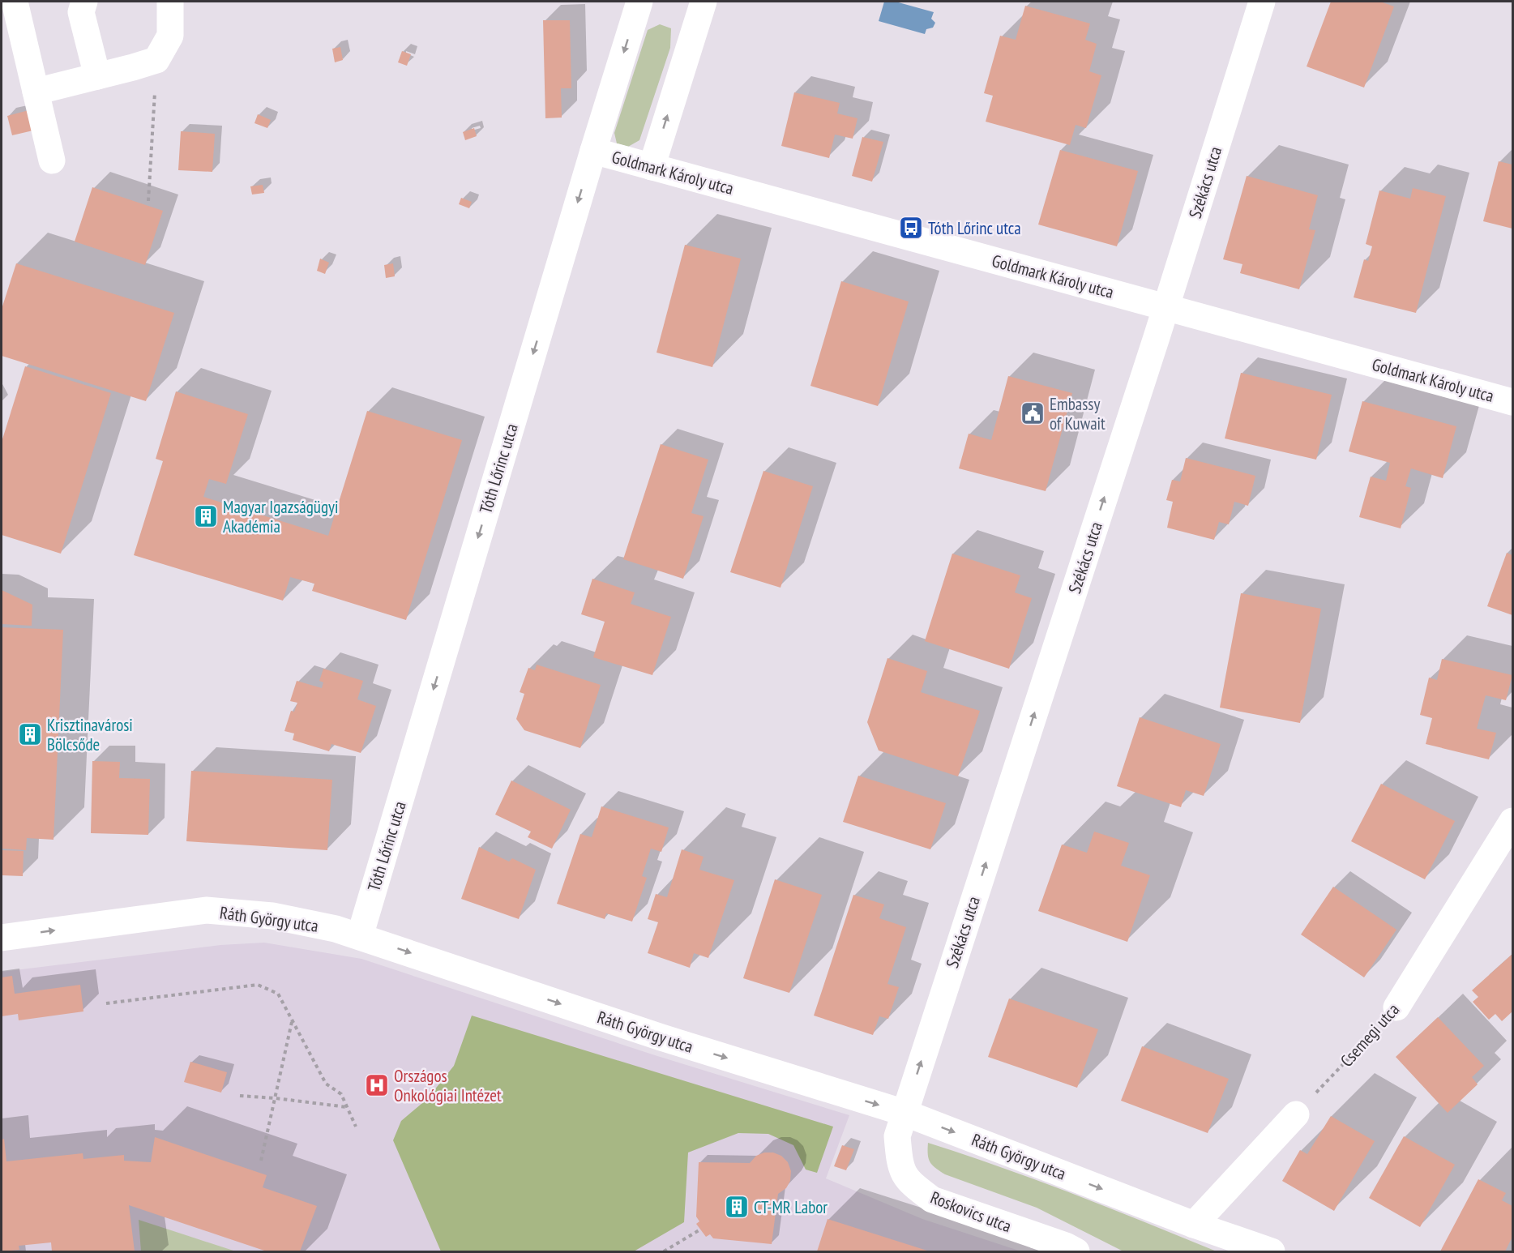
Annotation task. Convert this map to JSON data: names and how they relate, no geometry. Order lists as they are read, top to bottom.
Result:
{
  "streets": {
    "street": [
      "Goldmark Károly utca",
      "Székács utca",
      "Tóth Lőrinc utca",
      "Ráth György utca",
      "Csemegi utca",
      "Roskovics utca"
    ]
  },
  "crossings": [
    ["Goldmark Károly utca", "Székács utca"],
    ["Goldmark Károly utca", "Tóth Lőrinc utca"],
    ["Székács utca", "Ráth György utca"],
    ["Székács utca", "Roskovics utca"],
    ["Tóth Lőrinc utca", "Ráth György utca"],
    ["Ráth György utca", "Roskovics utca"]
  ],
  "one_way": ["Székács utca", "Tóth Lőrinc utca", "Ráth György utca"],
  "places": {
    "bus stop": ["Tóth Lőrinc utca"],
    "public building": ["Embassy of Kuwait"],
    "building": ["Magyar Igazságügyi Akadémia", "Krisztinavárosi Bölcsőde", "CT-MR Labor"],
    "hospital": ["Országos Onkológiai Intézet"]
  }
}
